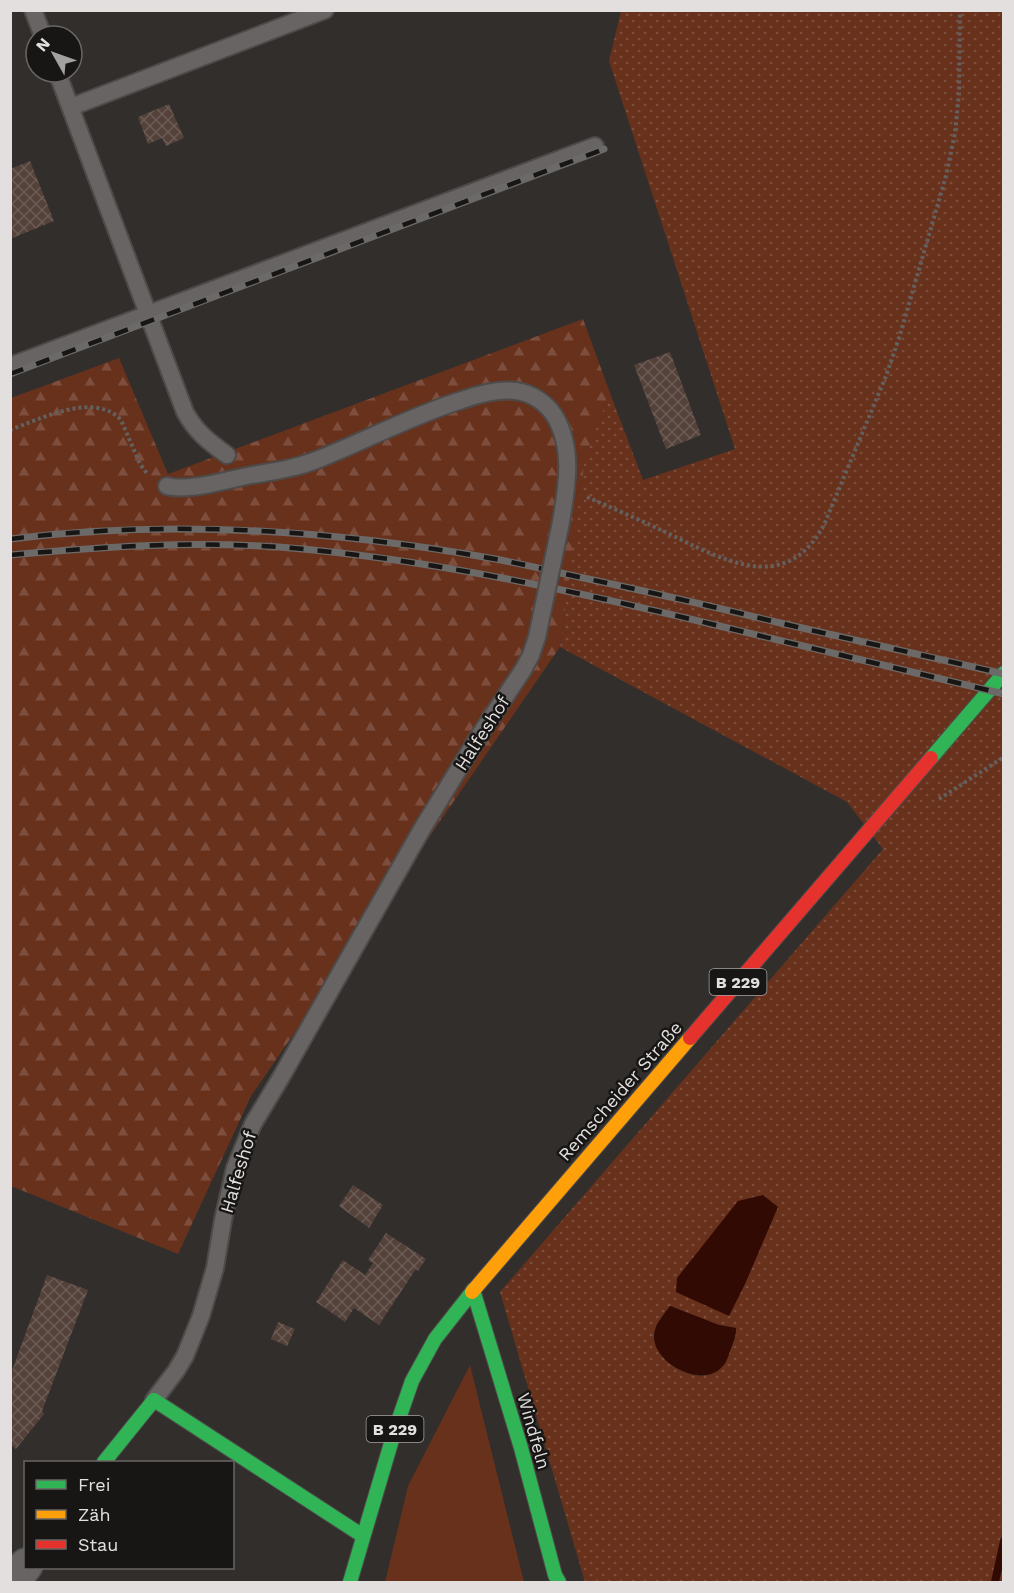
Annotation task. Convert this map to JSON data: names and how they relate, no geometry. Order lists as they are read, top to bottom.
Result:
{
  "streets": {
    "main road": [
      "Halfeshof",
      "B 229",
      "Remscheider Straße",
      "Windfeln"
    ]
  },
  "crossings": [
    ["Remscheider Straße", "Windfeln"]
  ],
  "legend": ["Frei", "Zäh", "Stau"],
  "north": "top left"
}
